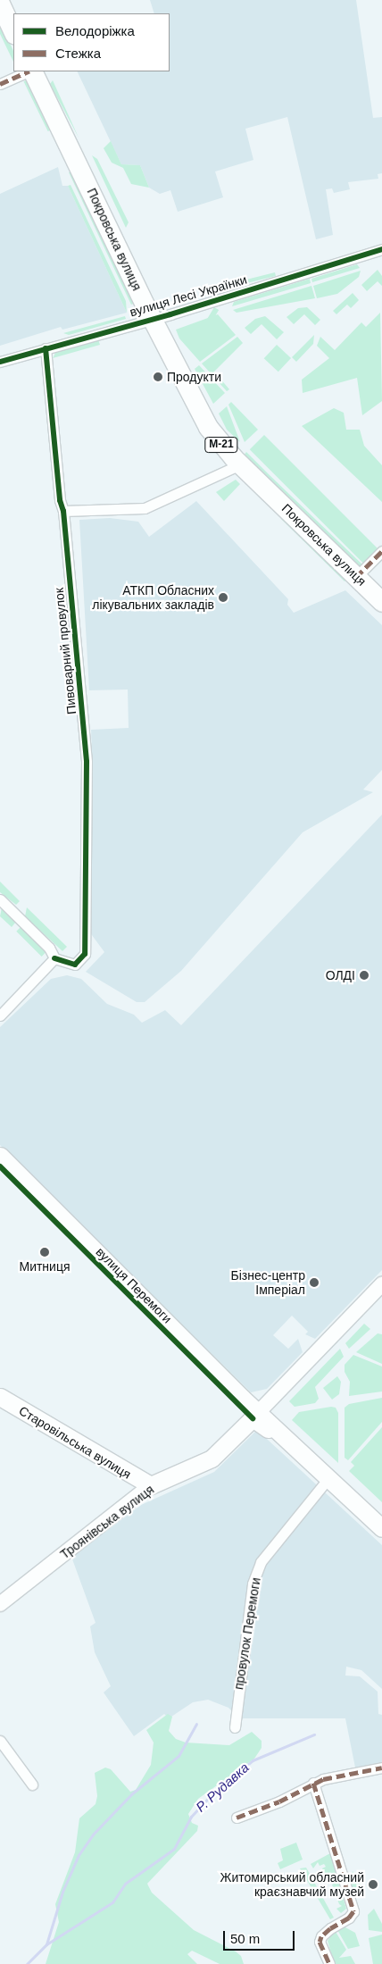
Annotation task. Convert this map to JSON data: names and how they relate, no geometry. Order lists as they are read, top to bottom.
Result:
{
  "streets": {
    "highway": ["Покровська вулиця", "М-21"],
    "main road": ["вулиця Перемоги", "Старовільська вулиця", "Троянівська вулиця"],
    "street": ["вулиця Лесі Українки", "Пивоварний провулок", "провулок Перемоги"]
  },
  "crossings": [
    ["Покровська вулиця", "вулиця Лесі Українки"],
    ["вулиця Лесі Українки", "Пивоварний провулок"],
    ["вулиця Перемоги", "Троянівська вулиця"],
    ["вулиця Перемоги", "провулок Перемоги"],
    ["Старовільська вулиця", "Троянівська вулиця"]
  ],
  "water": ["Р. Рудавка"],
  "places": [
    "Продукти",
    "АТКП Обласних лікувальних закладів",
    "ОЛДІ",
    "Митниця",
    "Бізнес-центр Імперіал",
    "Житомирський обласний краєзнавчий музей"
  ],
  "legend": ["Велодоріжка", "Стежка"],
  "scale_bar": "50 m"
}
